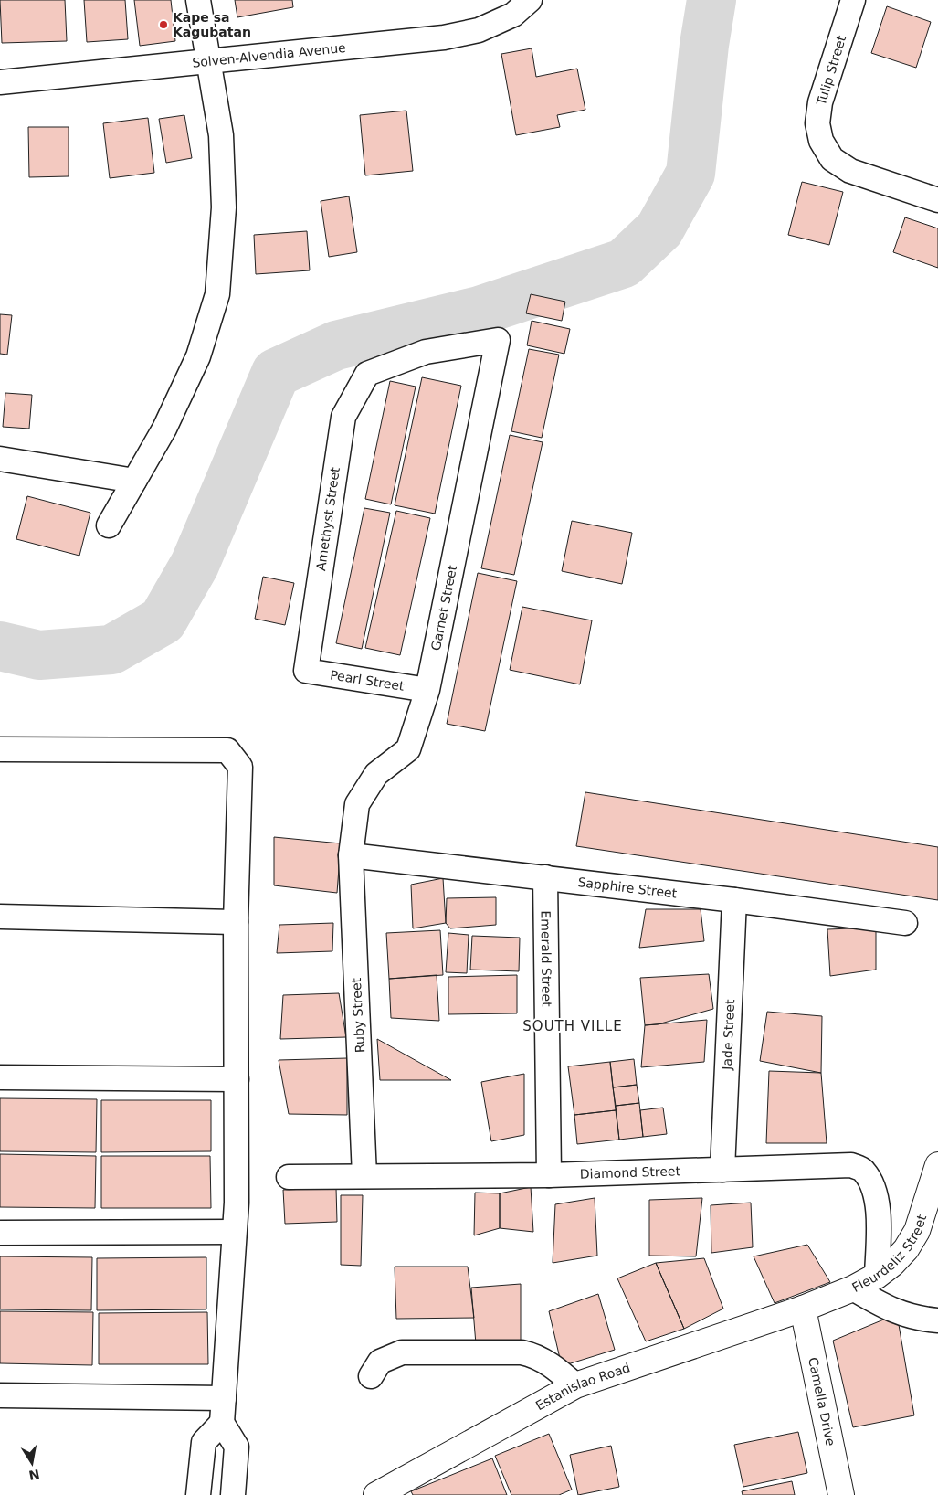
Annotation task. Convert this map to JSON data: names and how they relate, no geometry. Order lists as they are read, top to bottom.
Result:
{
  "streets": {
    "street": [
      "Solven-Alvendia Avenue",
      "Tulip Street",
      "Amethyst Street",
      "Garnet Street",
      "Pearl Street",
      "Sapphire Street",
      "Emerald Street",
      "Ruby Street",
      "Jade Street",
      "Diamond Street",
      "Fleurdeliz Street",
      "Estanislao Road",
      "Camella Drive"
    ]
  },
  "crossings": [
    ["Amethyst Street", "Garnet Street"],
    ["Amethyst Street", "Pearl Street"],
    ["Garnet Street", "Pearl Street"],
    ["Garnet Street", "Sapphire Street"],
    ["Garnet Street", "Ruby Street"],
    ["Sapphire Street", "Emerald Street"],
    ["Sapphire Street", "Ruby Street"],
    ["Sapphire Street", "Jade Street"],
    ["Emerald Street", "Diamond Street"],
    ["Ruby Street", "Diamond Street"],
    ["Jade Street", "Diamond Street"],
    ["Diamond Street", "Fleurdeliz Street"],
    ["Fleurdeliz Street", "Estanislao Road"],
    ["Fleurdeliz Street", "Camella Drive"],
    ["Estanislao Road", "Camella Drive"]
  ],
  "districts": ["SOUTH VILLE"],
  "places": ["Kape sa Kagubatan"],
  "north": "bottom"
}
